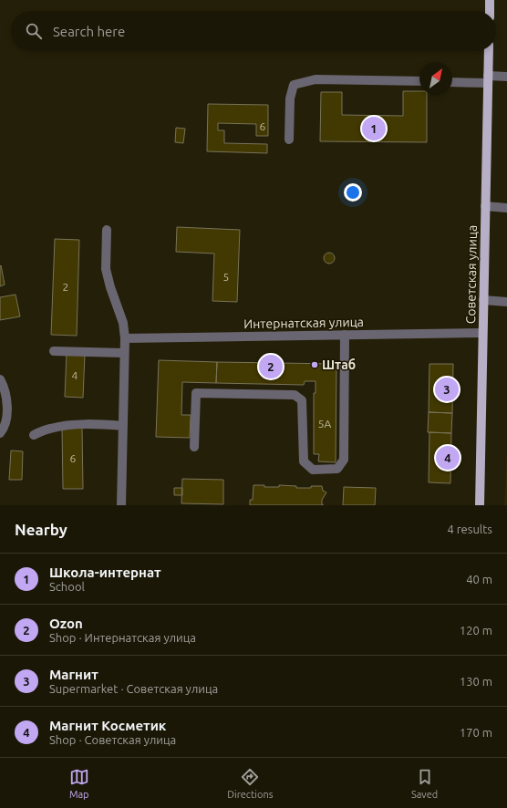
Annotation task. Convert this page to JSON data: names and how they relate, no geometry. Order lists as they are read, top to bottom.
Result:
{
  "streets": {
    "main road": ["Советская улица"],
    "street": ["Интернатская улица"]
  },
  "crossings": [
    ["Советская улица", "Интернатская улица"]
  ],
  "places": ["Штаб"],
  "house_numbers": [
    "6",
    "5",
    "2",
    "4",
    "5А",
    "6"
  ],
  "north": "top right",
  "page": {
    "search": "Search here",
    "pins": [
      "1",
      "2",
      "3",
      "4"
    ],
    "heading": ["Nearby", "4 results"],
    "list": [
      {
        "mark": "1",
        "name": "Школа-интернат",
        "note": "School",
        "value": "40 m"
      },
      {
        "mark": "2",
        "name": "Ozon",
        "note": "Shop · Интернатская улица",
        "value": "120 m"
      },
      {
        "mark": "3",
        "name": "Магнит",
        "note": "Supermarket · Советская улица",
        "value": "130 m"
      },
      {
        "mark": "4",
        "name": "Магнит Косметик",
        "note": "Shop · Советская улица",
        "value": "170 m"
      }
    ],
    "nav": ["Map", "Directions", "Saved"]
  }
}
